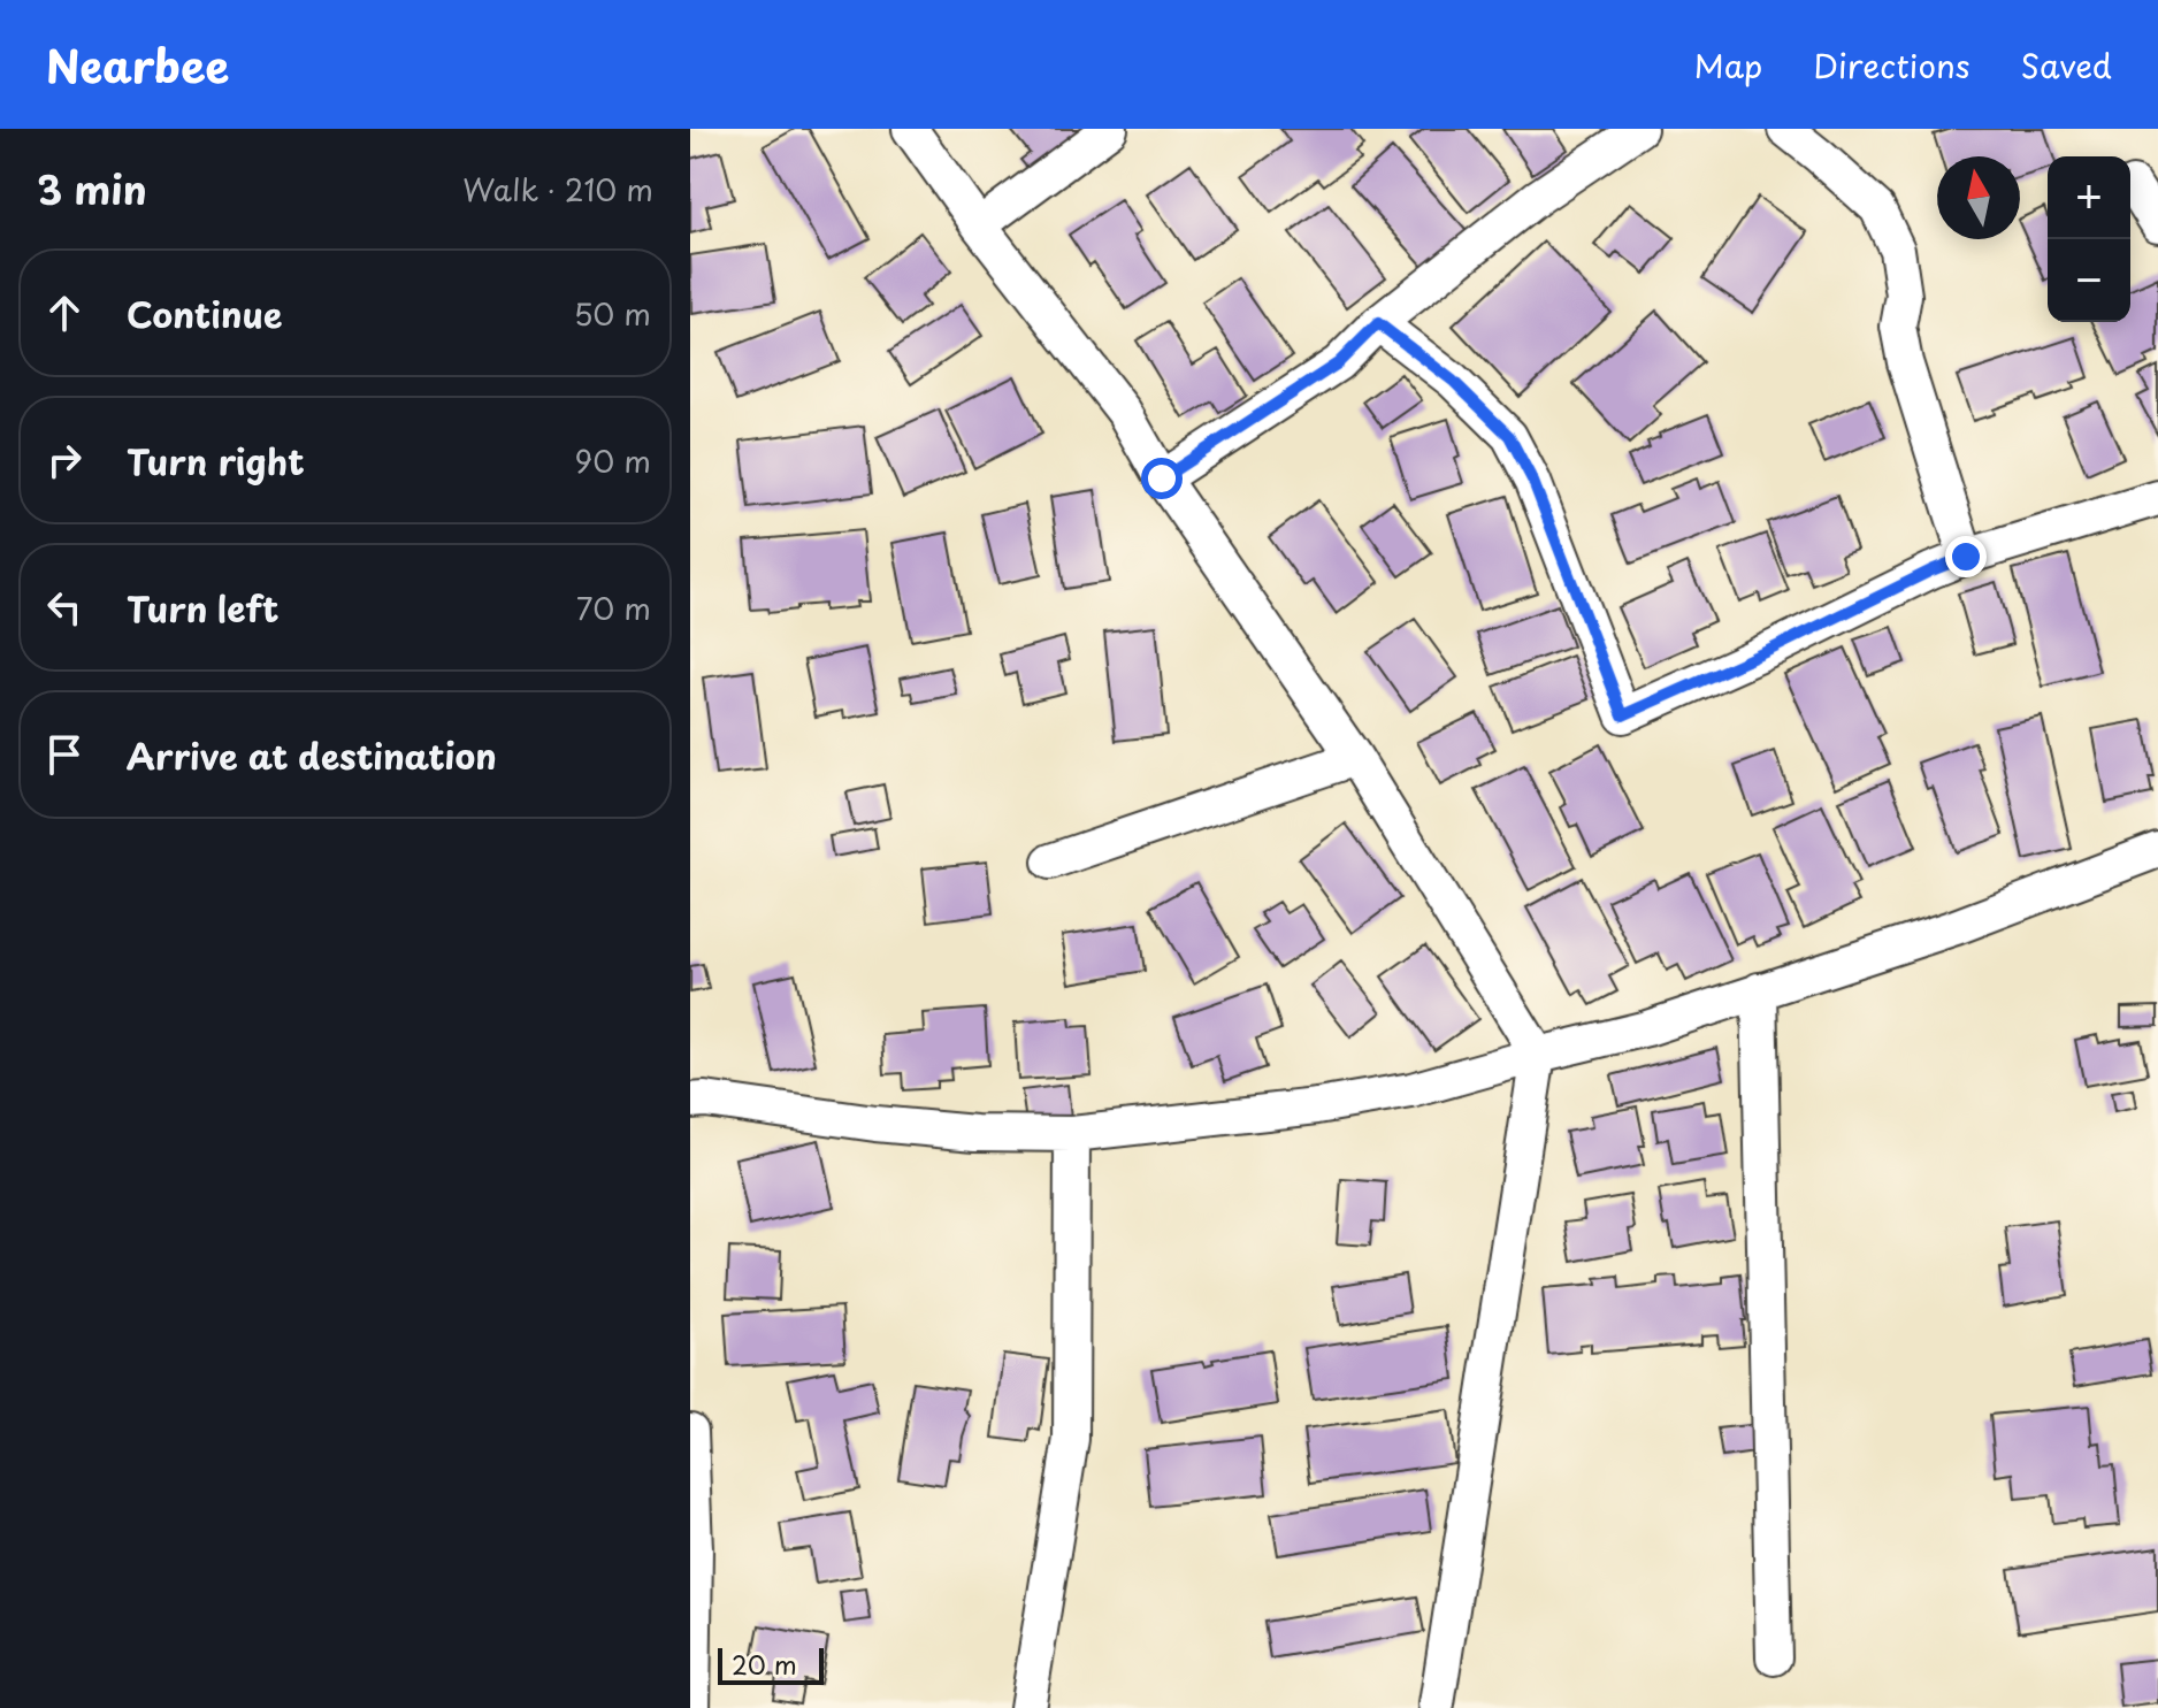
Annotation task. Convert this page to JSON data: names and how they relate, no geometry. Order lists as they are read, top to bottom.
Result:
{
  "scale_bar": "20 m",
  "north": "top",
  "page": {
    "header": "Nearbee",
    "nav": ["Map", "Directions", "Saved"],
    "heading": ["3 min", "Walk · 210 m"],
    "map_buttons": ["+", "−"],
    "list": [
      ["Continue", "50 m"],
      ["Turn right", "90 m"],
      ["Turn left", "70 m"],
      "Arrive at destination"
    ],
    "scale": "20 m"
  }
}
